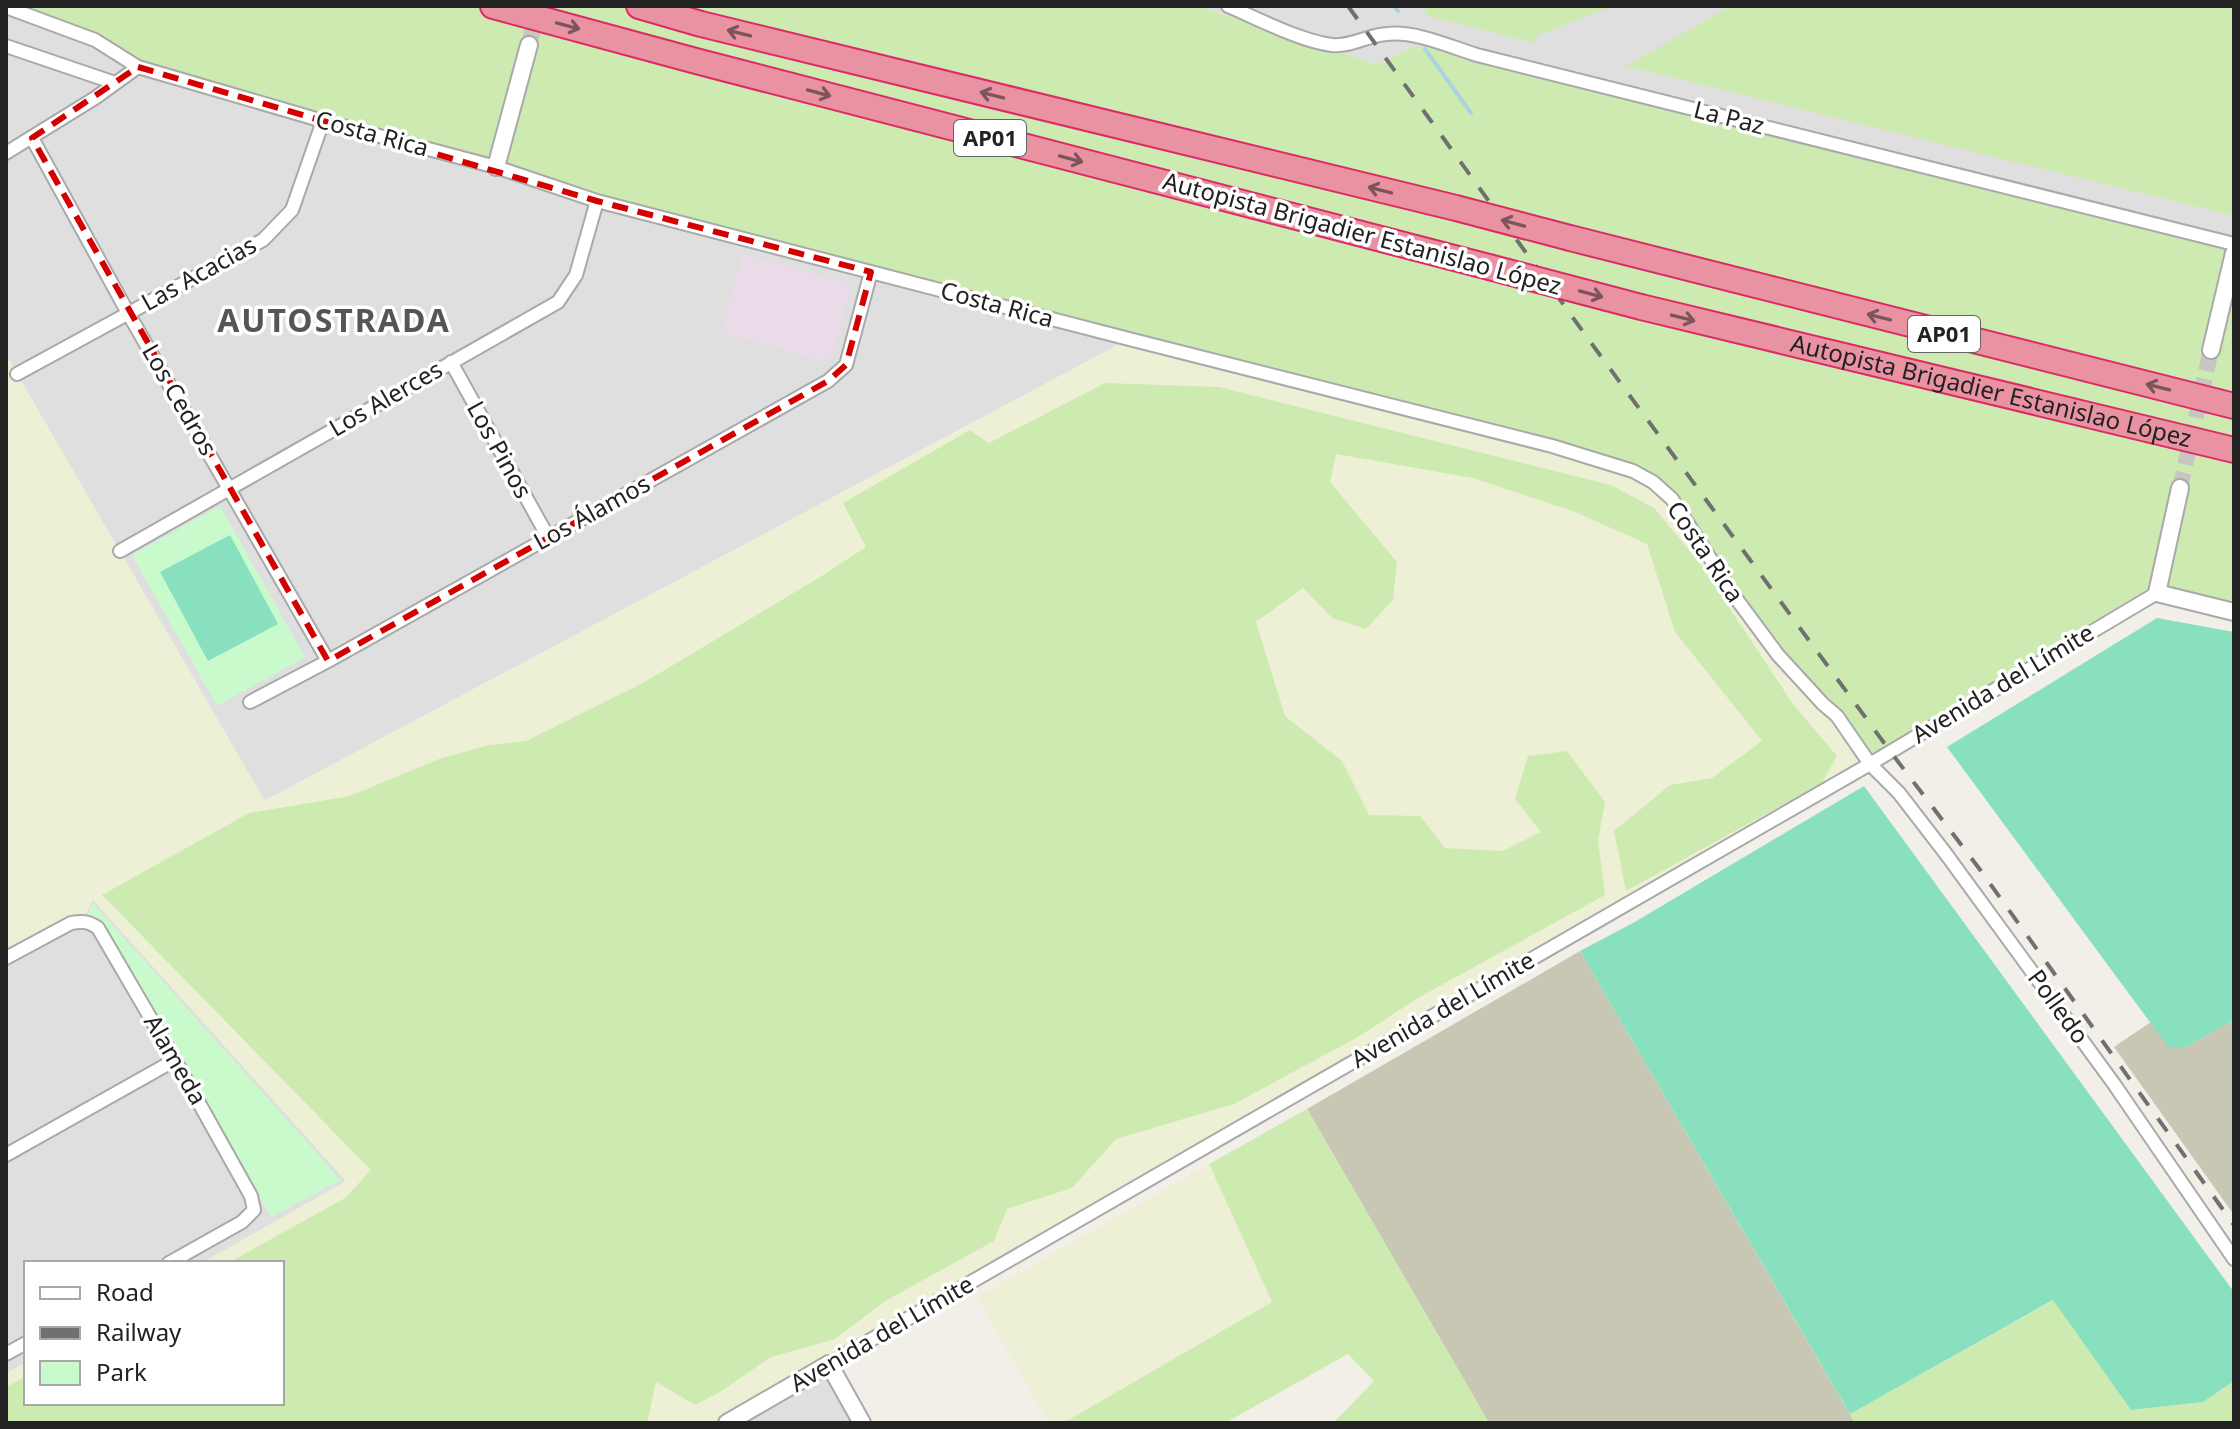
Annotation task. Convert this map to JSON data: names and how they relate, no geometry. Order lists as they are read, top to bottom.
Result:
{
  "streets": {
    "highway": ["AP01", "Autopista Brigadier Estanislao López"],
    "street": [
      "La Paz",
      "Costa Rica",
      "Las Acacias",
      "Los Alerces",
      "Los Cedros",
      "Los Pinos",
      "Los Álamos",
      "Avenida del Límite",
      "Polledo",
      "Alameda"
    ]
  },
  "crossings": [
    ["Costa Rica", "Las Acacias"],
    ["Costa Rica", "Los Alerces"],
    ["Costa Rica", "Los Álamos"],
    ["Costa Rica", "Avenida del Límite"],
    ["Costa Rica", "Polledo"],
    ["Las Acacias", "Los Cedros"],
    ["Los Alerces", "Los Cedros"],
    ["Los Alerces", "Los Pinos"],
    ["Los Cedros", "Los Álamos"],
    ["Los Pinos", "Los Álamos"],
    ["Avenida del Límite", "Polledo"]
  ],
  "districts": ["AUTOSTRADA"],
  "legend": ["Road", "Railway", "Park"]
}
